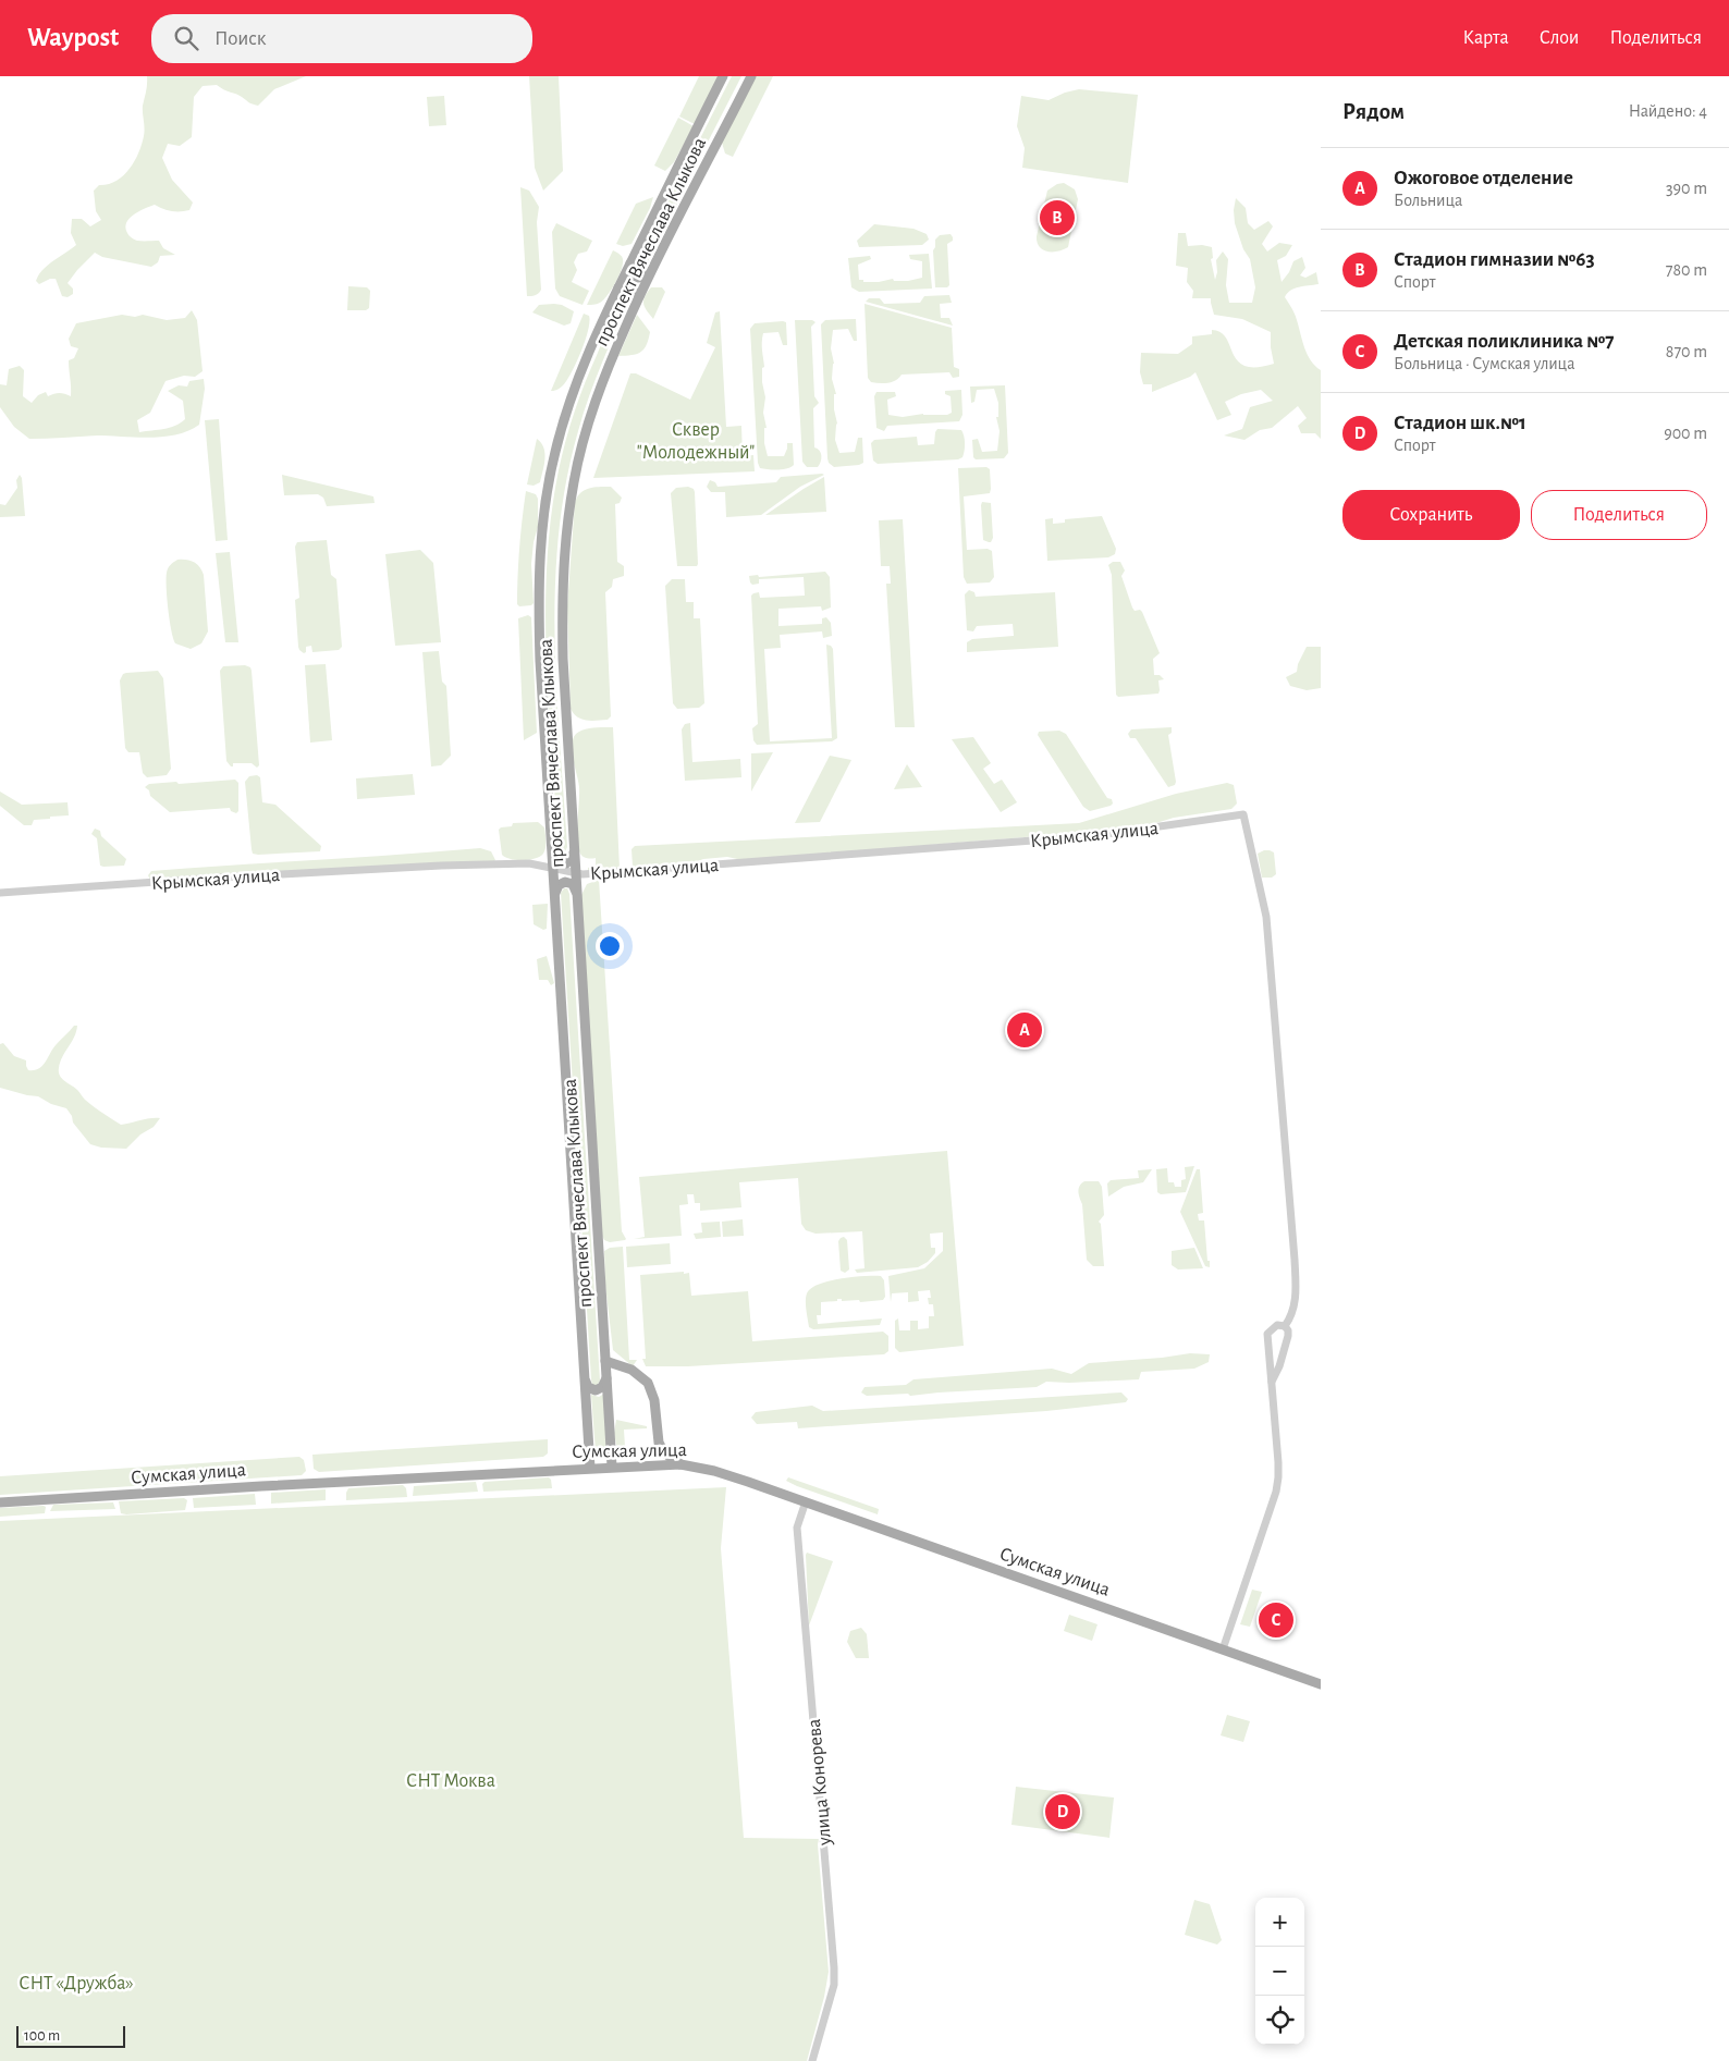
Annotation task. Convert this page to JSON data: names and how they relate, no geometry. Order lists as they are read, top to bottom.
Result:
{
  "streets": {
    "main road": ["проспект Вячеслава Клыкова", "Сумская улица"],
    "street": ["Крымская улица", "улица Конорева"]
  },
  "crossings": [
    ["проспект Вячеслава Клыкова", "Крымская улица"],
    ["проспект Вячеслава Клыкова", "Сумская улица"],
    ["Сумская улица", "улица Конорева"]
  ],
  "parks": ["Сквер \"Молодежный\"", "СНТ Моква", "СНТ «Дружба»"],
  "scale_bar": "100 m",
  "page": {
    "header": "Waypost",
    "search": "Поиск",
    "nav": ["Карта", "Слои", "Поделиться"],
    "heading": ["Рядом", "Найдено: 4"],
    "list": [
      {
        "mark": "A",
        "name": "Ожоговое отделение",
        "note": "Больница",
        "value": "390 m"
      },
      {
        "mark": "B",
        "name": "Стадион гимназии №63",
        "note": "Спорт",
        "value": "780 m"
      },
      {
        "mark": "C",
        "name": "Детская поликлиника №7",
        "note": "Больница · Сумская улица",
        "value": "870 m"
      },
      {
        "mark": "D",
        "name": "Стадион шк.№1",
        "note": "Спорт",
        "value": "900 m"
      }
    ],
    "pins": [
      "B",
      "A",
      "C",
      "D"
    ],
    "buttons": ["Сохранить", "Поделиться"],
    "map_buttons": ["+", "−"],
    "scale": "100 m"
  }
}
